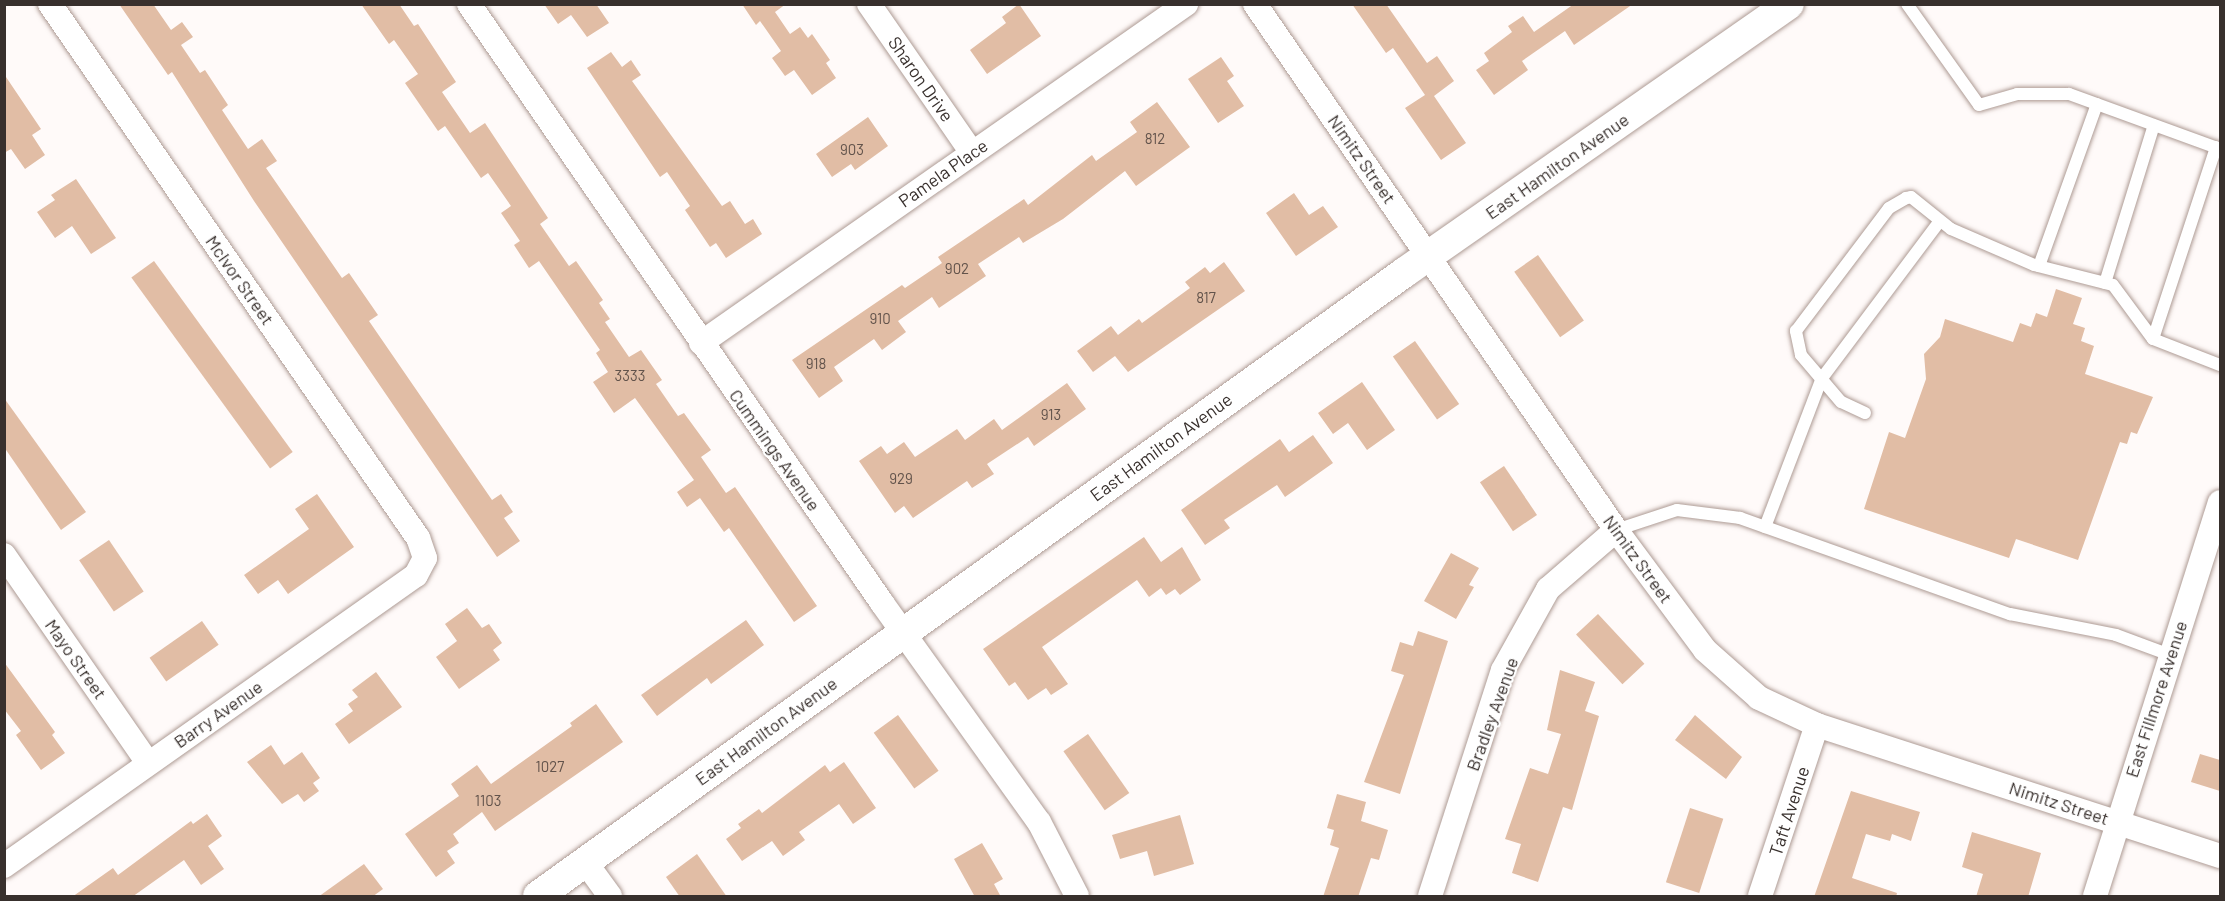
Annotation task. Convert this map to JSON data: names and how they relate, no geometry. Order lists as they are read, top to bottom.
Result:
{
  "streets": {
    "street": [
      "Sharon Drive",
      "Nimitz Street",
      "East Hamilton Avenue",
      "Pamela Place",
      "McIvor Street",
      "Cummings Avenue",
      "Mayo Street",
      "East Fillmore Avenue",
      "Barry Avenue",
      "Bradley Avenue",
      "Taft Avenue"
    ]
  },
  "crossings": [
    ["Sharon Drive", "Pamela Place"],
    ["Nimitz Street", "East Hamilton Avenue"],
    ["Nimitz Street", "East Fillmore Avenue"],
    ["Nimitz Street", "Bradley Avenue"],
    ["Nimitz Street", "Taft Avenue"],
    ["East Hamilton Avenue", "Cummings Avenue"],
    ["Pamela Place", "Cummings Avenue"],
    ["McIvor Street", "Barry Avenue"],
    ["Mayo Street", "Barry Avenue"]
  ],
  "house_numbers": [
    "812",
    "903",
    "902",
    "817",
    "910",
    "918",
    "3333",
    "913",
    "929",
    "1027",
    "1103"
  ]
}
